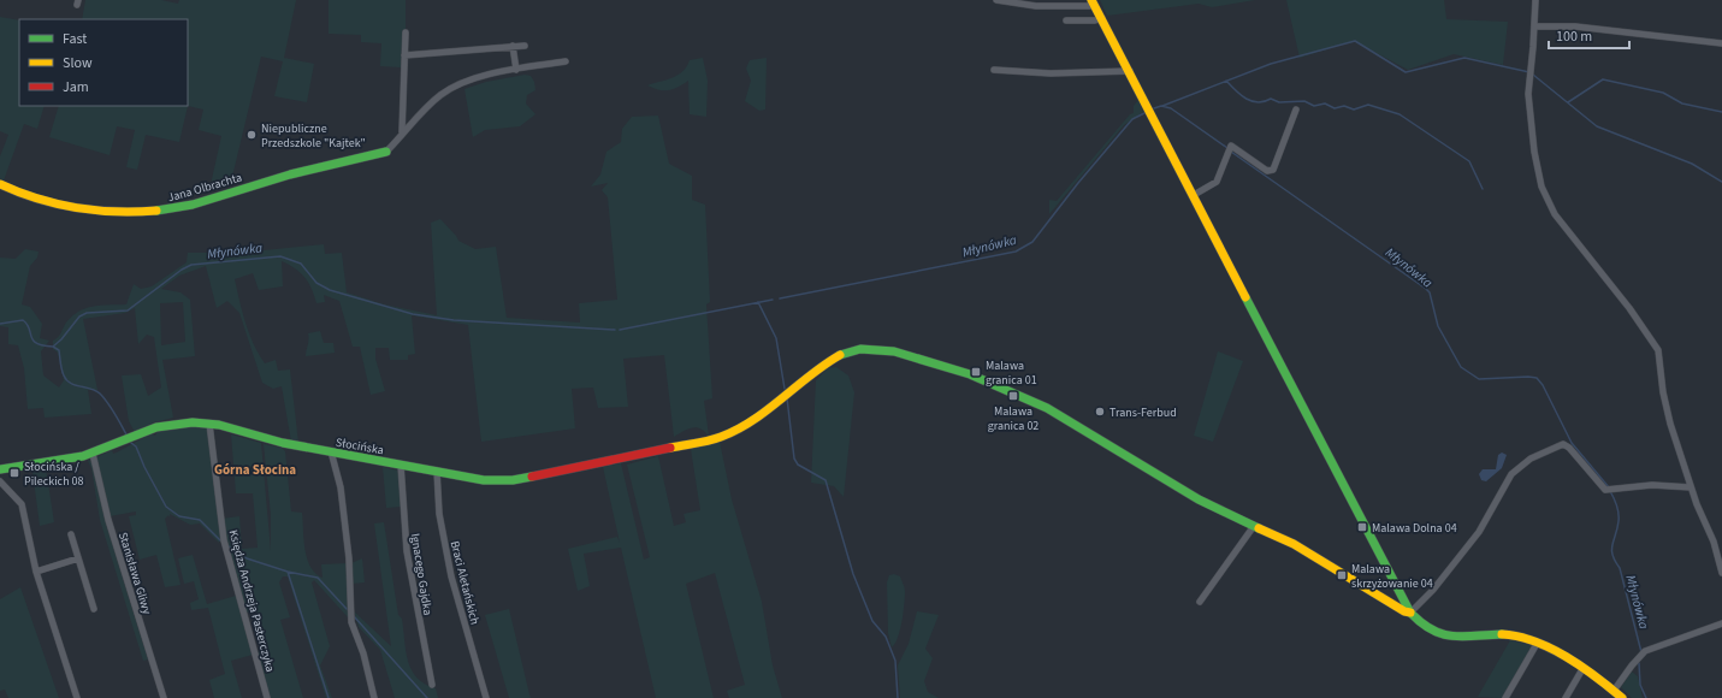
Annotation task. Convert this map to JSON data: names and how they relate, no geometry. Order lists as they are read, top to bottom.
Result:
{
  "streets": {
    "street": [
      "Jana Olbrachta",
      "Słocińska",
      "Stanisława Gliwy",
      "Ignacego Gajdka",
      "Braci Aletańskich",
      "Księdza Andrzeja Pasterczyka"
    ]
  },
  "crossings": [
    ["Słocińska", "Stanisława Gliwy"],
    ["Słocińska", "Ignacego Gajdka"],
    ["Słocińska", "Braci Aletańskich"],
    ["Słocińska", "Księdza Andrzeja Pasterczyka"]
  ],
  "districts": ["Górna Słocina"],
  "water": ["Młynówka"],
  "places": {
    "other": ["Niepubliczne Przedszkole \"Kajtek\"", "Trans-Ferbud"],
    "transit": [
      "Malawa granica 01",
      "Malawa granica 02",
      "Słocińska / Pileckich 08",
      "Malawa Dolna 04",
      "Malawa skrzyżowanie 04"
    ]
  },
  "legend": ["Fast", "Slow", "Jam"],
  "scale_bar": "100 m"
}
